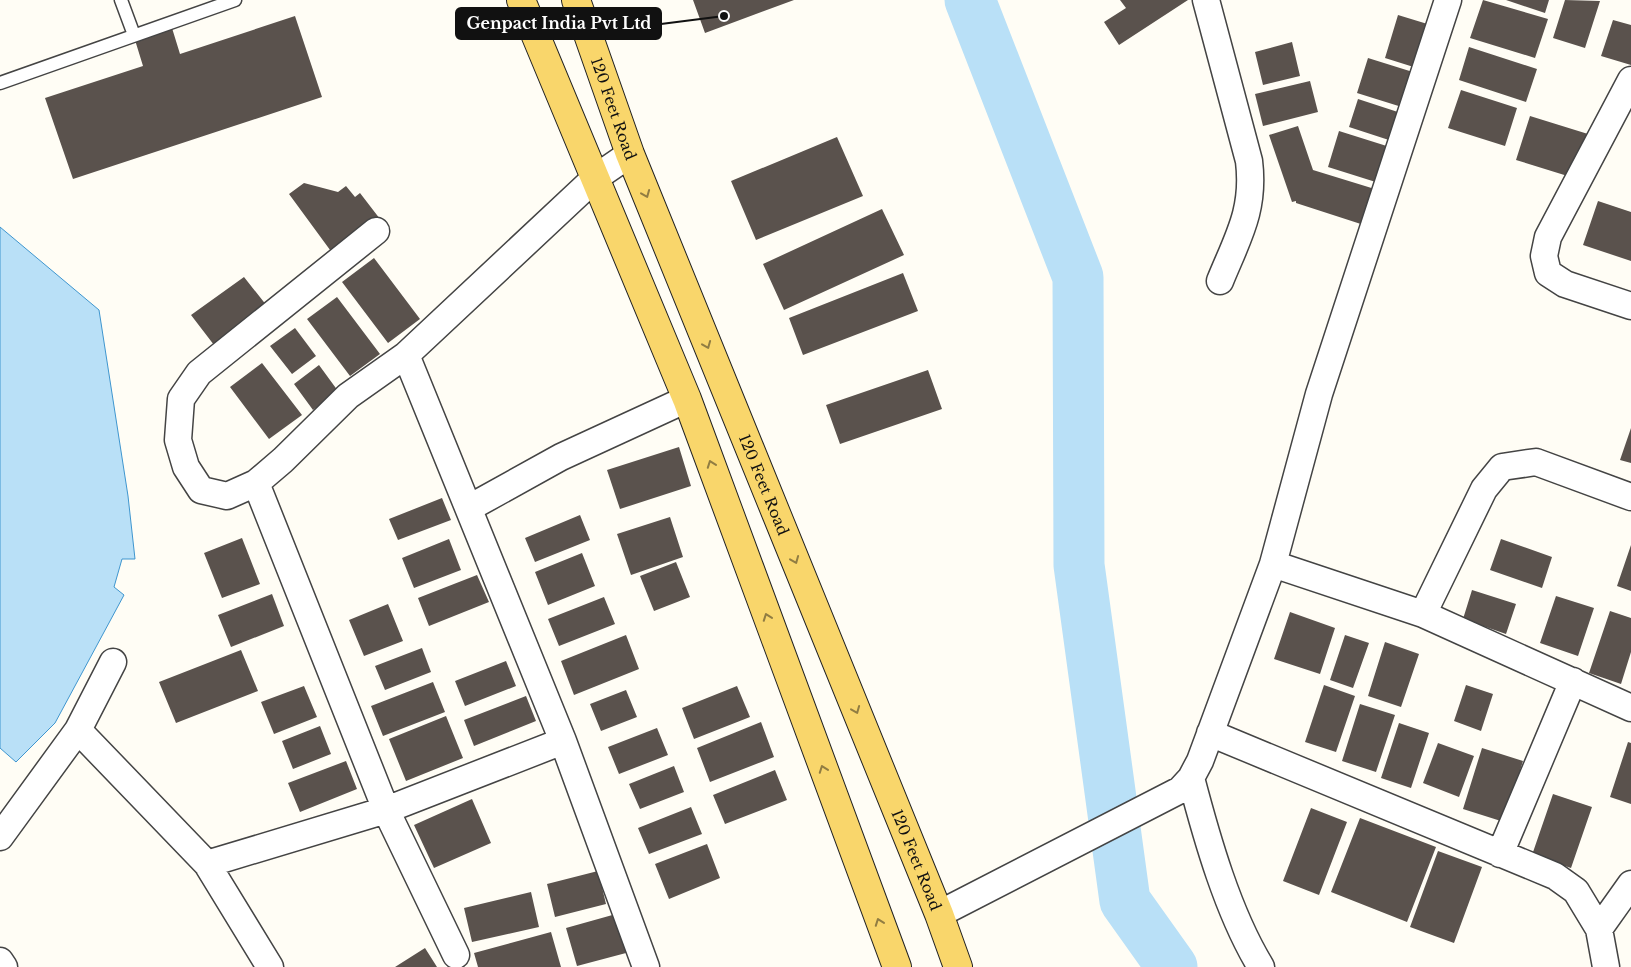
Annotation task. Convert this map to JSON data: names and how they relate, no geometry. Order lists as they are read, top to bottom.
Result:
{
  "streets": {
    "main road": ["120 Feet Road"]
  },
  "places": ["Genpact India Pvt Ltd"]
}
